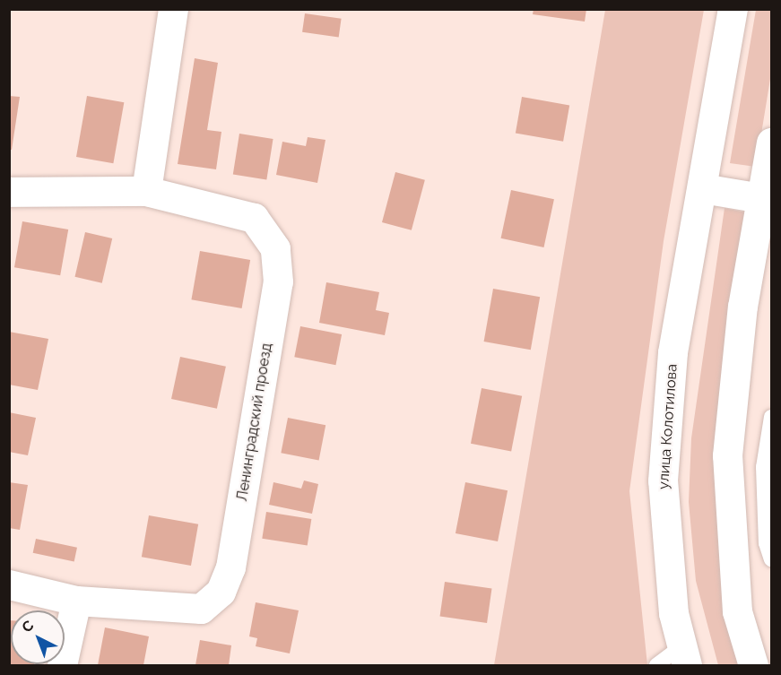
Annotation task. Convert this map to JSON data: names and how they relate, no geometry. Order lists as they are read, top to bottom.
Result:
{
  "streets": {
    "main road": ["Ленинградский проезд", "улица Колотилова"]
  },
  "north": "top left"
}
